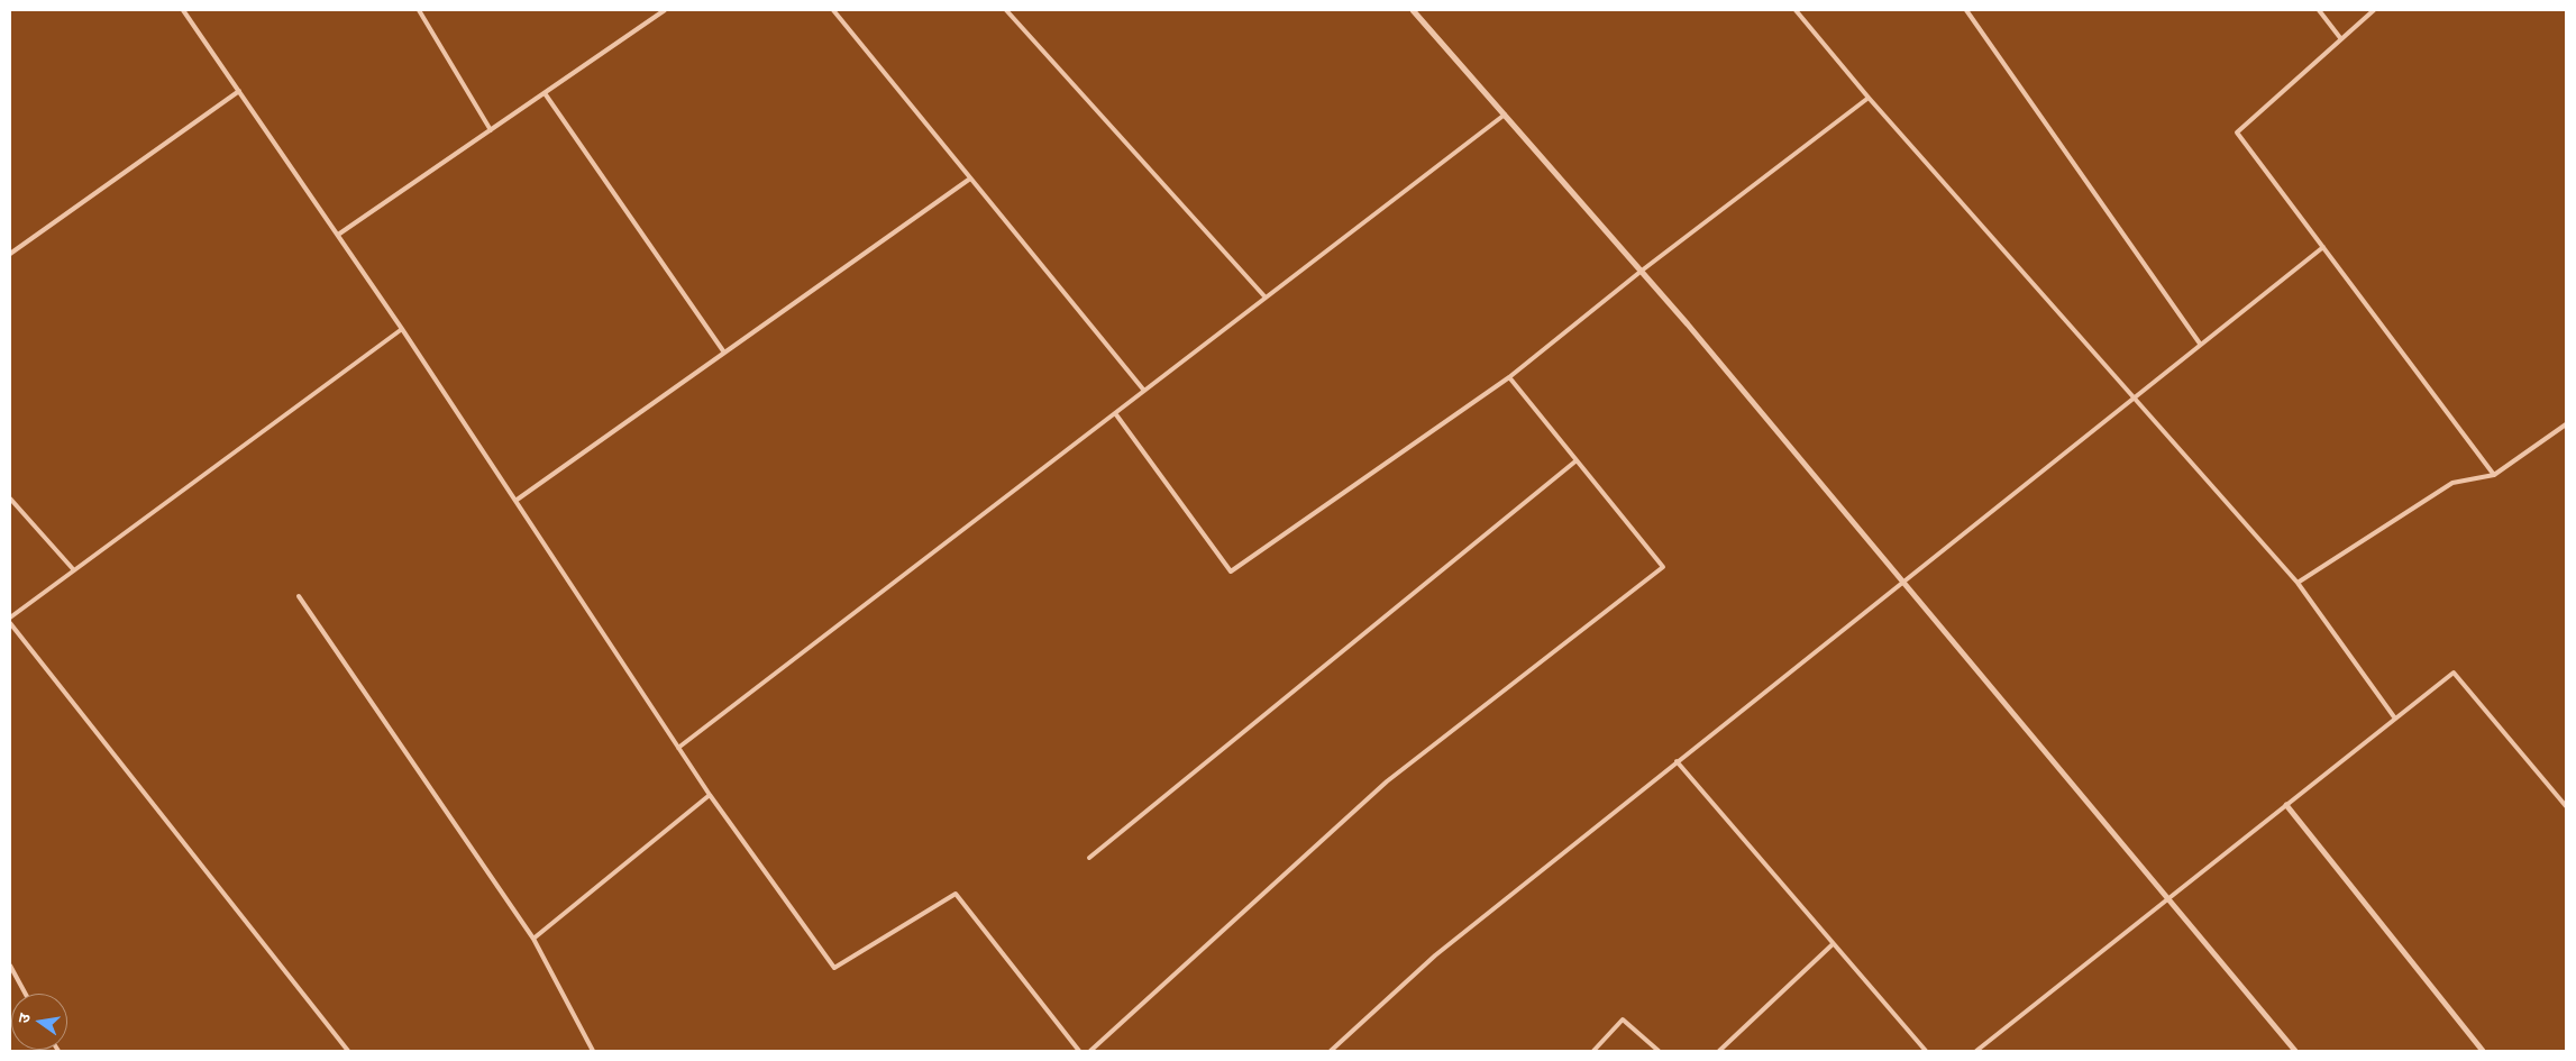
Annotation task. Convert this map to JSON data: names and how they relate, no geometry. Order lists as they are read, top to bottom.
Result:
{
  "north": "left"
}
